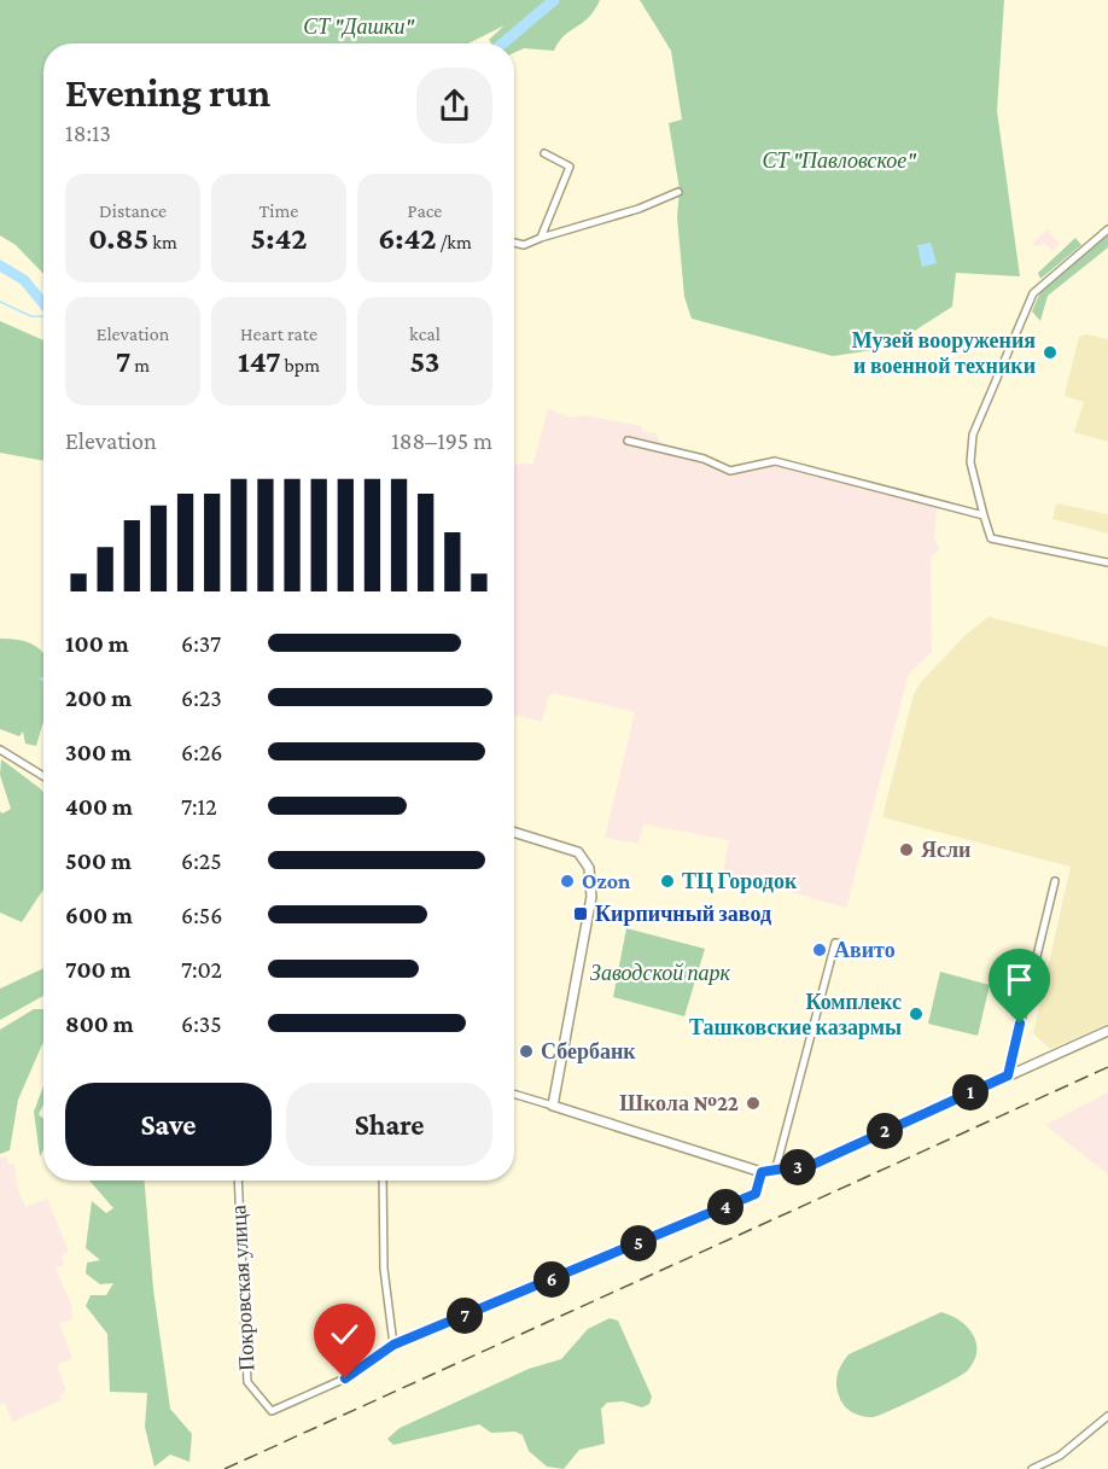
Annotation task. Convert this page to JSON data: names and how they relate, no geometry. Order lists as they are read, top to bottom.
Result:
{
  "streets": {
    "street": ["Покровская улица"]
  },
  "parks": ["СТ \"Дашки\"", "СТ \"Павловское\"", "Заводской парк"],
  "places": {
    "other": [
      "Музей вооружения и военной техники",
      "Ясли",
      "Ozon",
      "ТЦ Городок",
      "Авито",
      "Комплекс Ташковские казармы",
      "Сбербанк",
      "Школа №22"
    ],
    "transit": ["Кирпичный завод"]
  },
  "page": {
    "heading": ["Evening run", "18:13"],
    "stats": [
      ["Distance", "0.85 km"],
      ["Time", "5:42"],
      ["Pace", "6:42 /km"],
      ["Elevation", "7 m"],
      ["Heart rate", "147 bpm"],
      ["kcal", "53"]
    ],
    "chart": ["Elevation", "188–195 m"],
    "list": [
      {
        "name": "100 m",
        "note": "6:37"
      },
      {
        "name": "200 m",
        "note": "6:23"
      },
      {
        "name": "300 m",
        "note": "6:26"
      },
      {
        "name": "400 m",
        "note": "7:12"
      },
      {
        "name": "500 m",
        "note": "6:25"
      },
      {
        "name": "600 m",
        "note": "6:56"
      },
      {
        "name": "700 m",
        "note": "7:02"
      },
      {
        "name": "800 m",
        "note": "6:35"
      }
    ],
    "buttons": ["Save", "Share"],
    "pins": [
      "1",
      "2",
      "3",
      "4",
      "5",
      "6",
      "7"
    ]
  }
}
